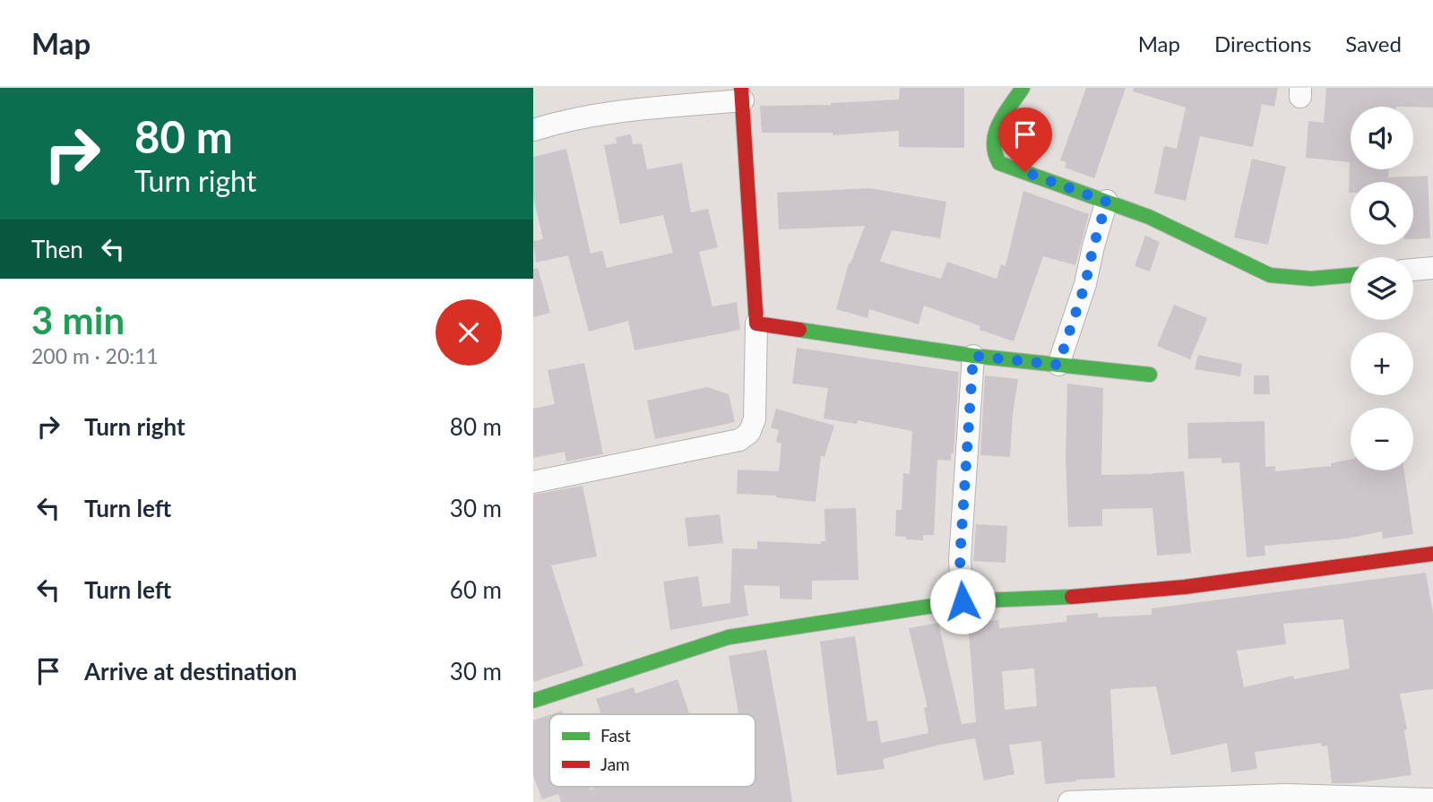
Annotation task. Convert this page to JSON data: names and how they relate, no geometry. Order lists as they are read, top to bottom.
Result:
{
  "legend": ["Fast", "Jam"],
  "page": {
    "header": "Map",
    "nav": ["Map", "Directions", "Saved"],
    "turn": ["80 m", "Turn right"],
    "map_buttons": ["+", "−"],
    "then": "Then",
    "heading": ["3 min", "200 m · 20:11"],
    "list": [
      {
        "name": "Turn right",
        "value": "80 m"
      },
      {
        "name": "Turn left",
        "value": "30 m"
      },
      {
        "name": "Turn left",
        "value": "60 m"
      },
      {
        "name": "Arrive at destination",
        "value": "30 m"
      }
    ]
  }
}
